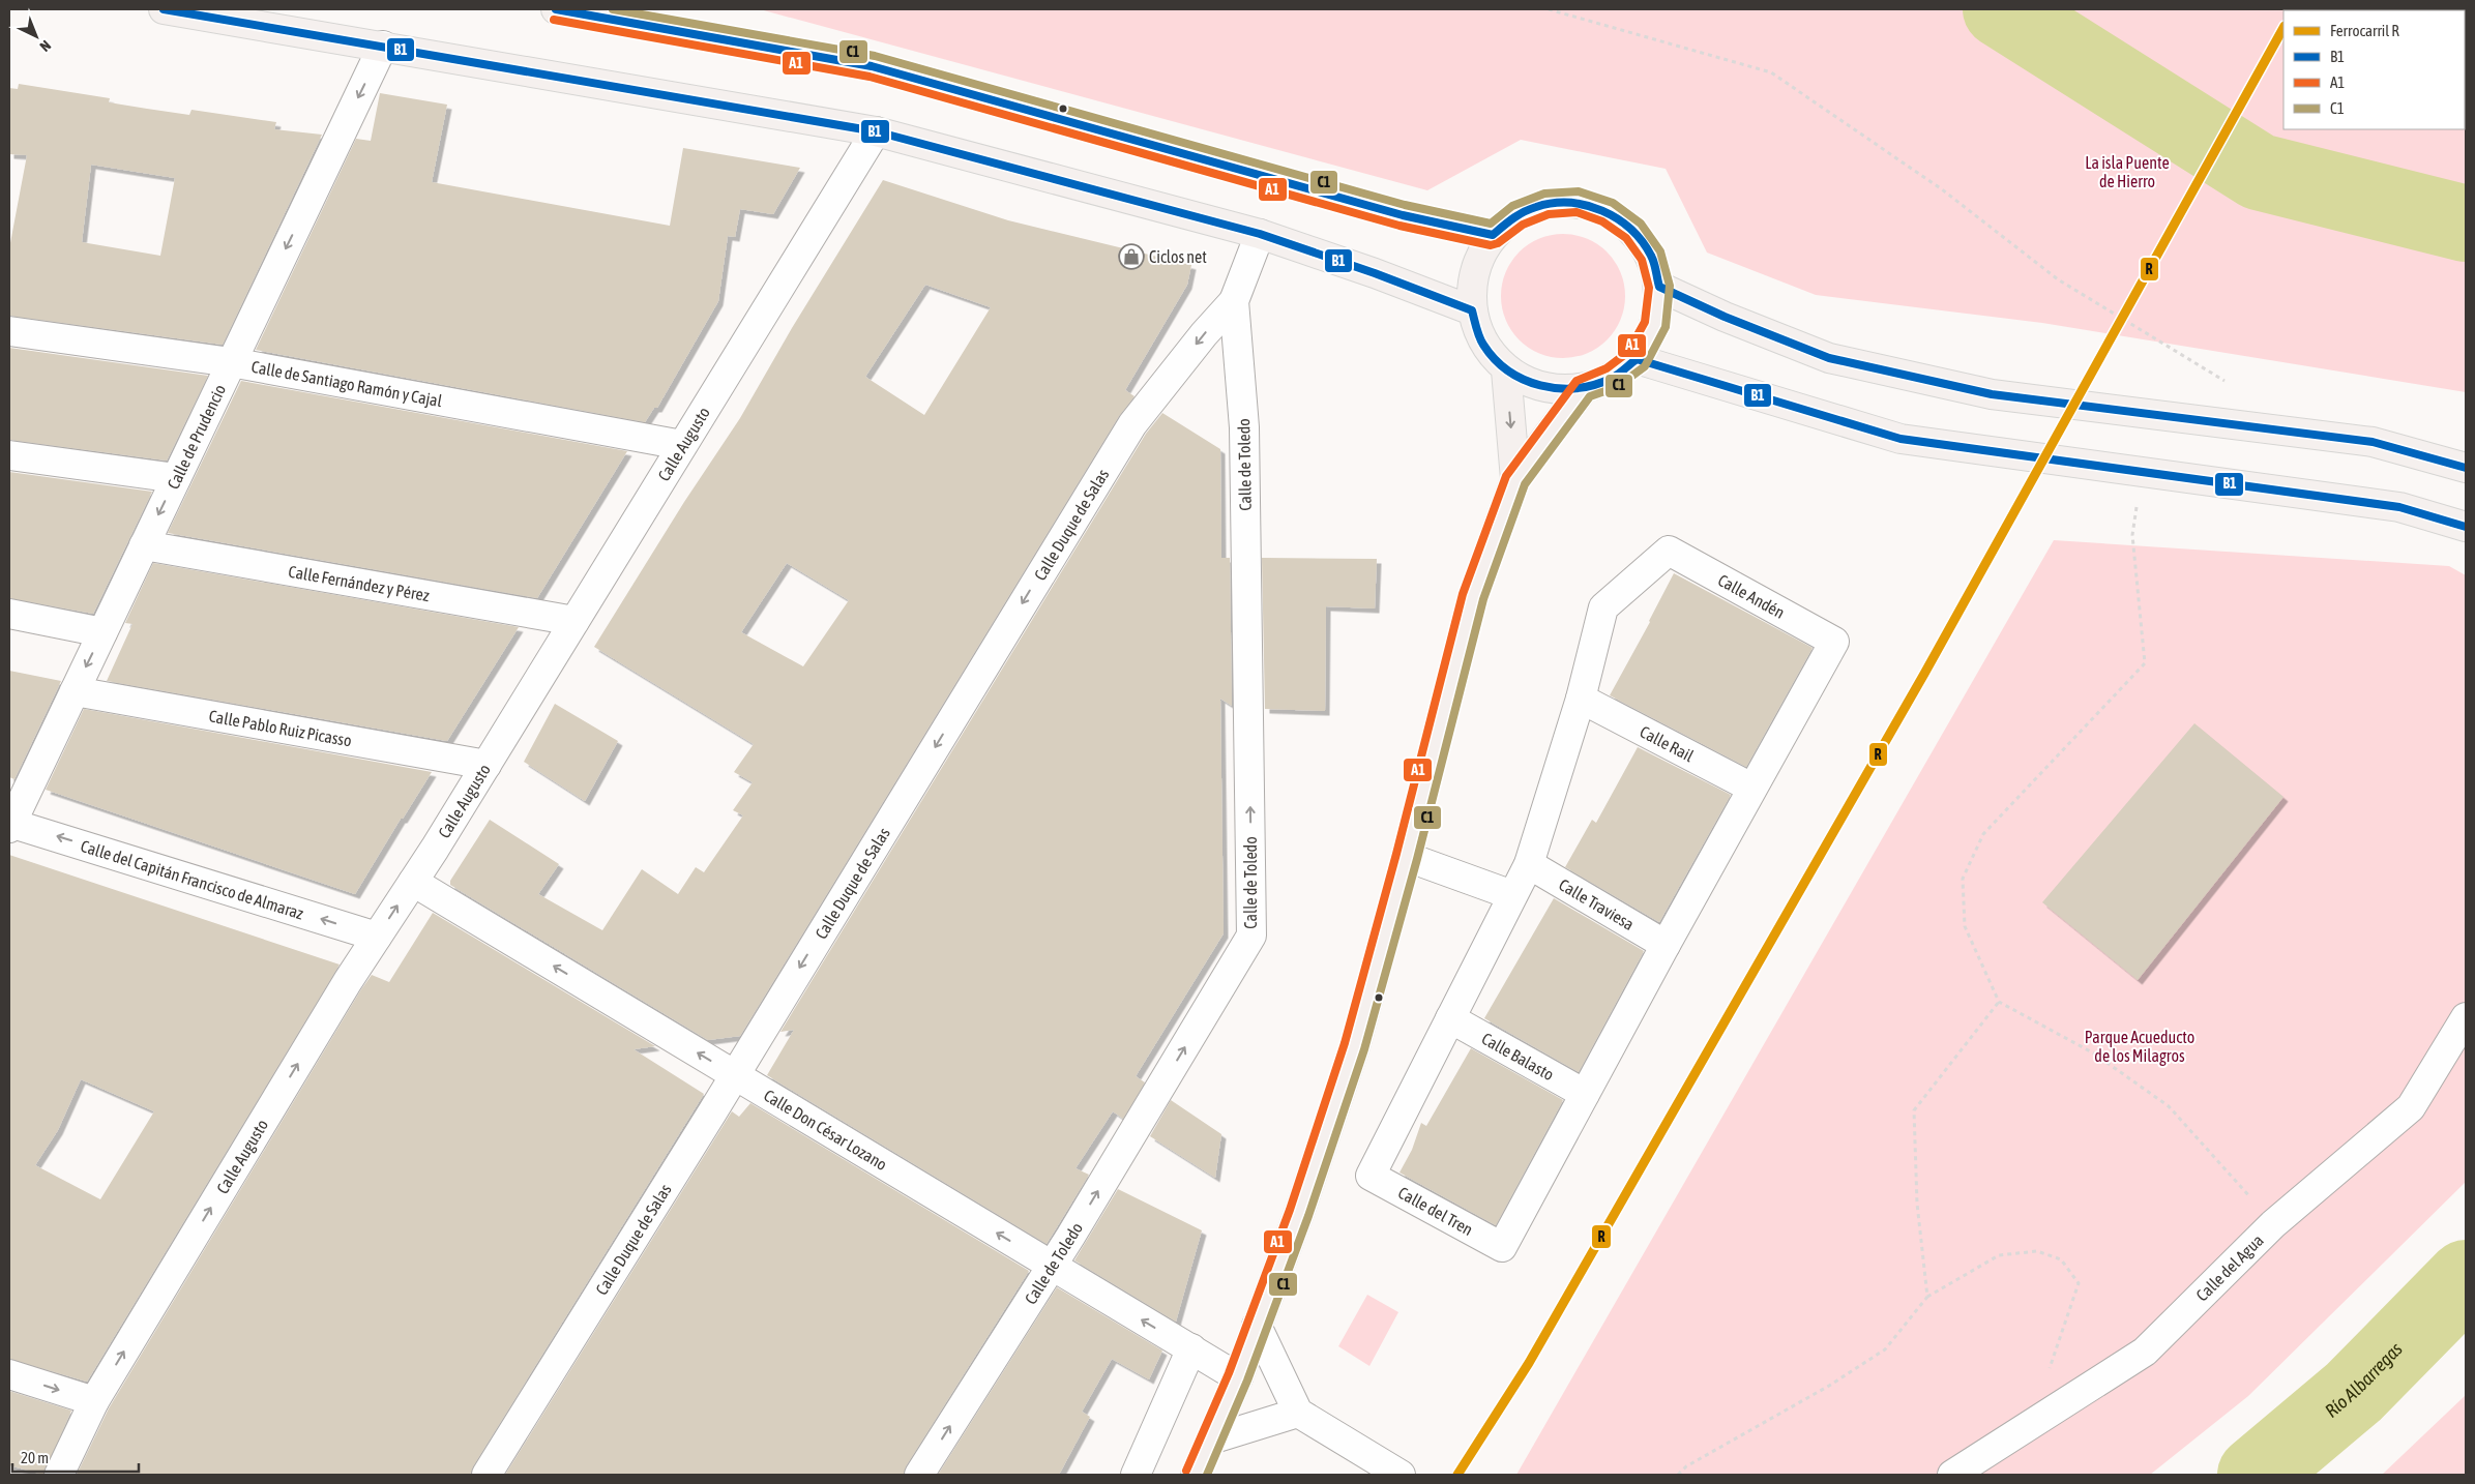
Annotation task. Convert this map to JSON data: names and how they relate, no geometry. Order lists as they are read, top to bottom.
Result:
{
  "streets": {
    "street": [
      "Calle de Santiago Ramón y Cajal",
      "Calle de Prudencio",
      "Calle Augusto",
      "Calle de Toledo",
      "Calle Duque de Salas",
      "Calle Fernández y Pérez",
      "Calle Andén",
      "Calle Pablo Ruiz Picasso",
      "Calle Rail",
      "Calle del Capitán Francisco de Almaraz",
      "Calle Traviesa",
      "Calle Balasto",
      "Calle Don César Lozano",
      "Calle del Tren",
      "Calle del Agua"
    ]
  },
  "crossings": [
    ["Calle de Santiago Ramón y Cajal", "Calle de Prudencio"],
    ["Calle de Santiago Ramón y Cajal", "Calle Augusto"],
    ["Calle de Prudencio", "Calle Fernández y Pérez"],
    ["Calle de Prudencio", "Calle Pablo Ruiz Picasso"],
    ["Calle de Prudencio", "Calle del Capitán Francisco de Almaraz"],
    ["Calle Augusto", "Calle Fernández y Pérez"],
    ["Calle Augusto", "Calle Pablo Ruiz Picasso"],
    ["Calle Augusto", "Calle del Capitán Francisco de Almaraz"],
    ["Calle Augusto", "Calle Don César Lozano"],
    ["Calle de Toledo", "Calle Duque de Salas"],
    ["Calle de Toledo", "Calle Don César Lozano"],
    ["Calle Duque de Salas", "Calle Don César Lozano"],
    ["Calle Andén", "Calle Rail"],
    ["Calle Balasto", "Calle del Tren"]
  ],
  "one_way": [
    "Calle de Prudencio",
    "Calle Augusto",
    "Calle de Toledo",
    "Calle Duque de Salas",
    "Calle del Capitán Francisco de Almaraz",
    "Calle Don César Lozano"
  ],
  "water": ["Río Albarregas"],
  "parks": ["La isla Puente de Hierro", "Parque Acueducto de los Milagros"],
  "places": {
    "shop": ["Ciclos net"]
  },
  "lines": [
    "transit line B1",
    "transit line C1",
    "transit line A1",
    "rail line R"
  ],
  "legend": [
    "Ferrocarril R",
    "B1",
    "A1",
    "C1"
  ],
  "scale_bar": "20 m",
  "north": "bottom right"
}
